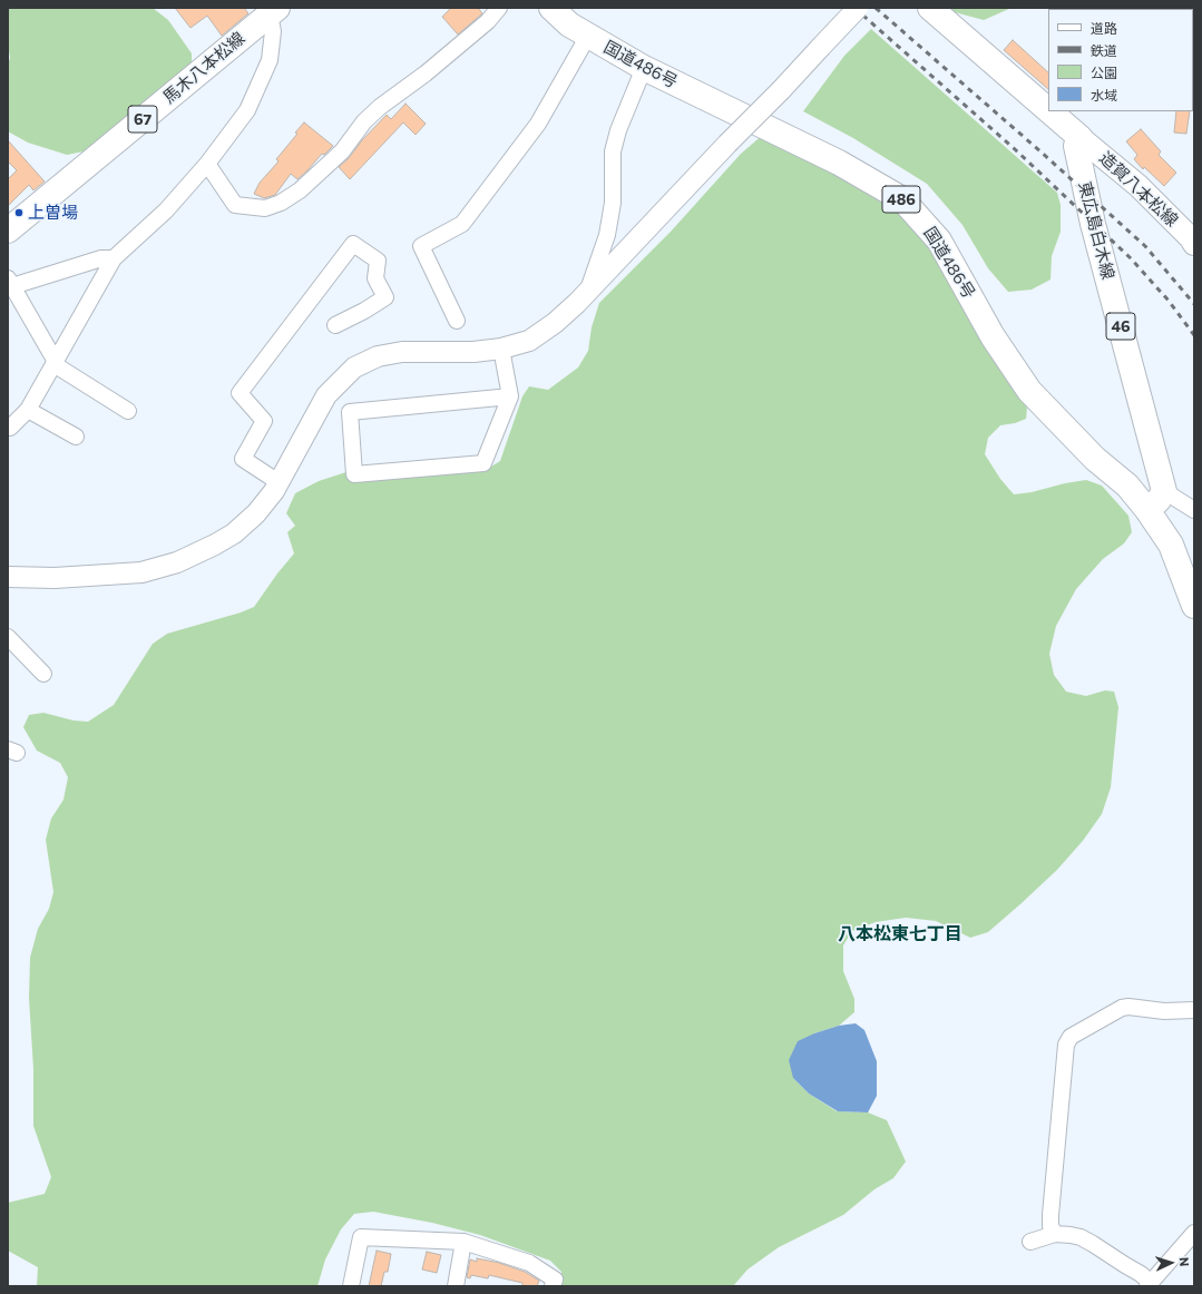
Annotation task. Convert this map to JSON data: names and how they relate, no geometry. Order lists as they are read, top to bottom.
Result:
{
  "streets": {
    "main road": [
      "国道486号",
      "馬木八本松線",
      "67",
      "造賀八本松線",
      "486",
      "東広島白木線",
      "46"
    ]
  },
  "crossings": [
    ["造賀八本松線", "東広島白木線"]
  ],
  "districts": ["八本松東七丁目"],
  "places": ["上曽場"],
  "legend": [
    "道路",
    "鉄道",
    "公園",
    "水域"
  ],
  "north": "right"
}
